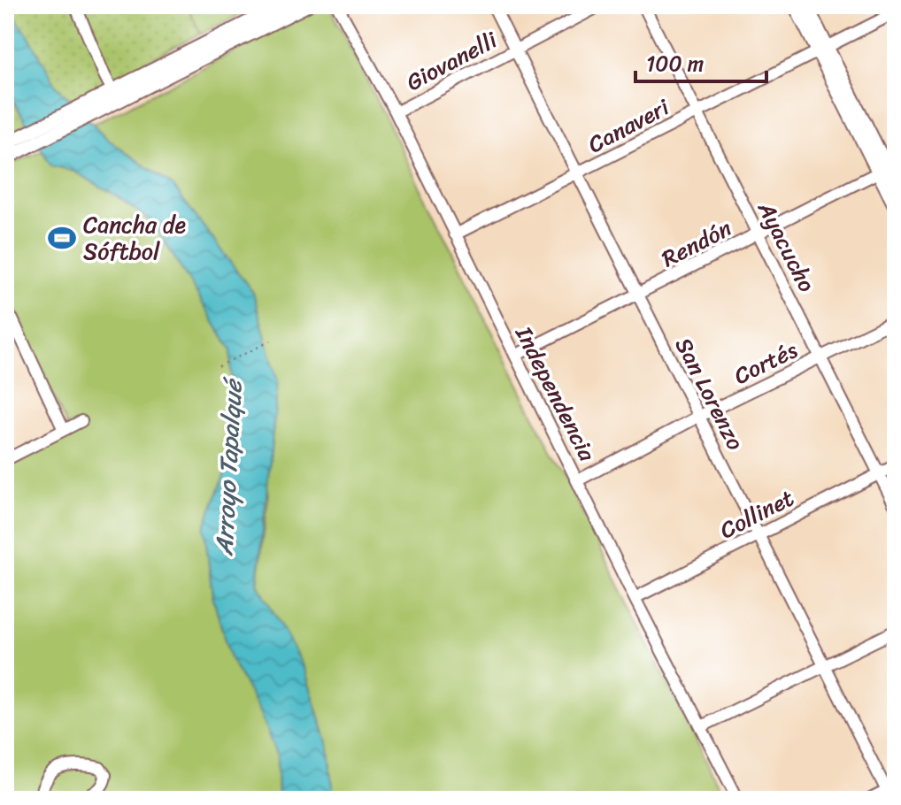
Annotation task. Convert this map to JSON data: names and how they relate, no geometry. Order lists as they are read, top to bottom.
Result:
{
  "streets": {
    "street": [
      "Giovanelli",
      "Canaveri",
      "Rendón",
      "Ayacucho",
      "Cortés",
      "Independencia",
      "San Lorenzo",
      "Collinet"
    ]
  },
  "crossings": [
    ["Giovanelli", "Independencia"],
    ["Giovanelli", "San Lorenzo"],
    ["Canaveri", "Ayacucho"],
    ["Canaveri", "Independencia"],
    ["Canaveri", "San Lorenzo"],
    ["Rendón", "Ayacucho"],
    ["Rendón", "Independencia"],
    ["Rendón", "San Lorenzo"],
    ["Ayacucho", "Cortés"],
    ["Ayacucho", "Collinet"],
    ["Cortés", "Independencia"],
    ["Cortés", "San Lorenzo"],
    ["Independencia", "Collinet"],
    ["San Lorenzo", "Collinet"]
  ],
  "water": ["Arroyo Tapalqué"],
  "places": {
    "sports": ["Cancha de Sóftbol"]
  },
  "scale_bar": "100 m"
}
